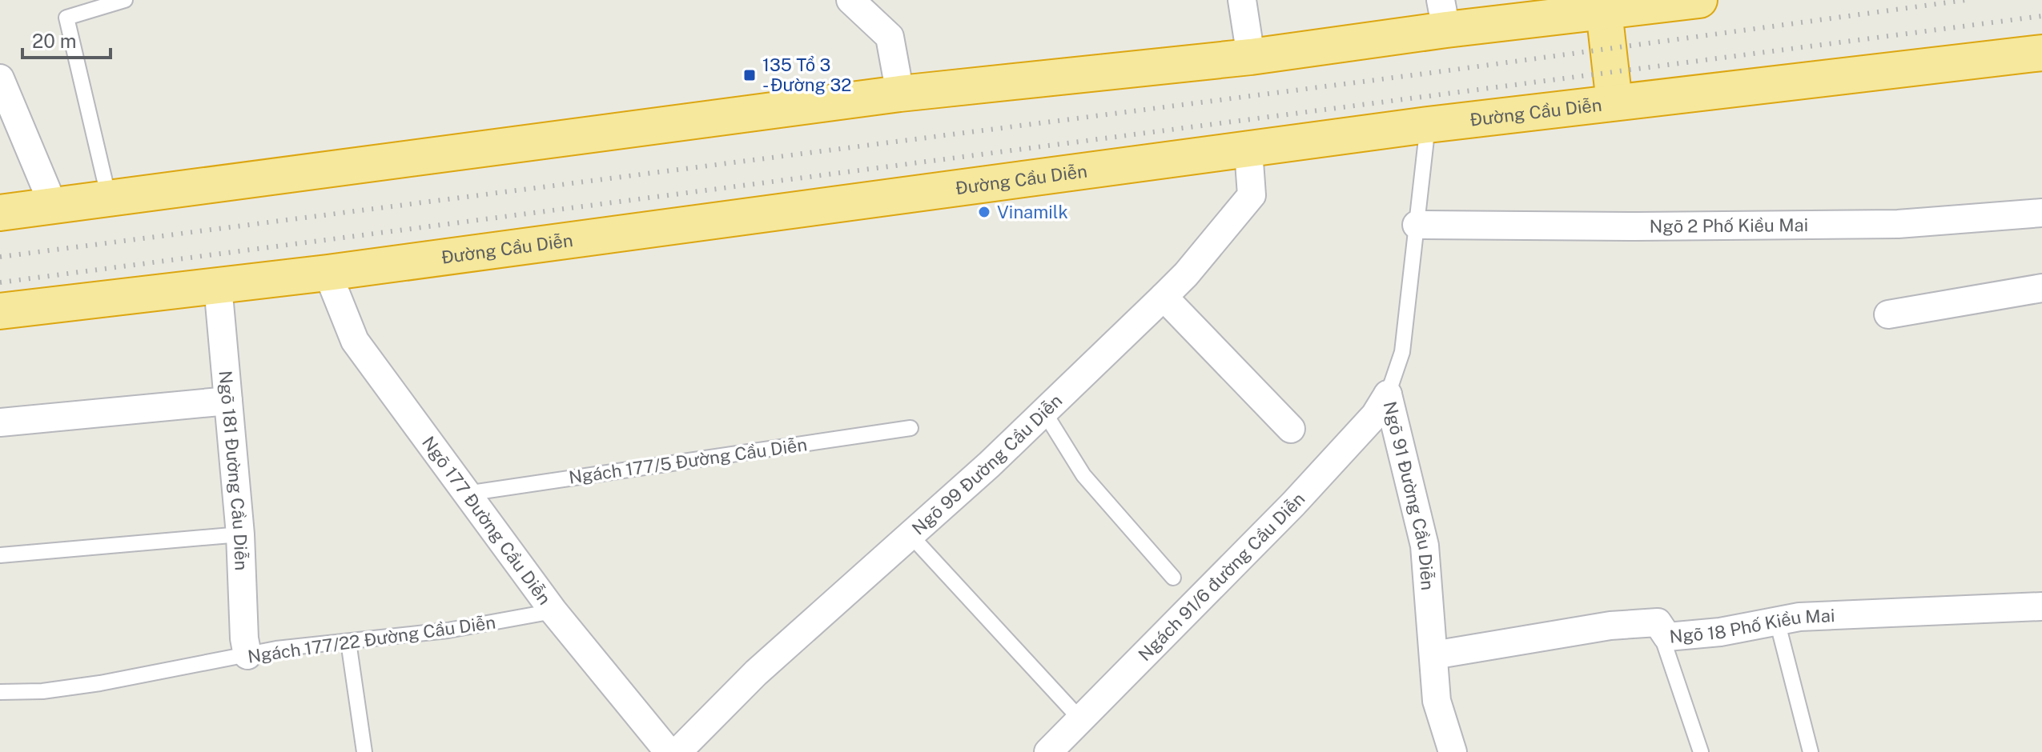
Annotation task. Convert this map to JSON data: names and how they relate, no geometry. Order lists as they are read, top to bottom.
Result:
{
  "streets": {
    "highway": ["Đường Cầu Diễn"],
    "street": [
      "Ngõ 2 Phố Kiều Mai",
      "Ngõ 99 Đường Cầu Diễn",
      "Ngõ 181 Đường Cầu Diễn",
      "Ngõ 91 Đường Cầu Diễn",
      "Ngõ 177 Đường Cầu Diễn",
      "Ngách 91/6 đường Cầu Diễn",
      "Ngõ 18 Phố Kiều Mai"
    ],
    "lane": ["Ngách 177/5 Đường Cầu Diễn", "Ngách 177/22 Đường Cầu Diễn"]
  },
  "crossings": [
    ["Đường Cầu Diễn", "Ngõ 99 Đường Cầu Diễn"],
    ["Đường Cầu Diễn", "Ngõ 181 Đường Cầu Diễn"],
    ["Đường Cầu Diễn", "Ngõ 91 Đường Cầu Diễn"],
    ["Đường Cầu Diễn", "Ngõ 177 Đường Cầu Diễn"],
    ["Ngõ 2 Phố Kiều Mai", "Ngõ 91 Đường Cầu Diễn"],
    ["Ngách 177/5 Đường Cầu Diễn", "Ngõ 177 Đường Cầu Diễn"],
    ["Ngõ 181 Đường Cầu Diễn", "Ngách 177/22 Đường Cầu Diễn"],
    ["Ngõ 91 Đường Cầu Diễn", "Ngách 91/6 đường Cầu Diễn"],
    ["Ngõ 91 Đường Cầu Diễn", "Ngõ 18 Phố Kiều Mai"],
    ["Ngõ 177 Đường Cầu Diễn", "Ngách 177/22 Đường Cầu Diễn"]
  ],
  "places": {
    "transit": ["135 Tổ 3 - Đường 32"],
    "other": ["Vinamilk"]
  },
  "scale_bar": "20 m"
}
